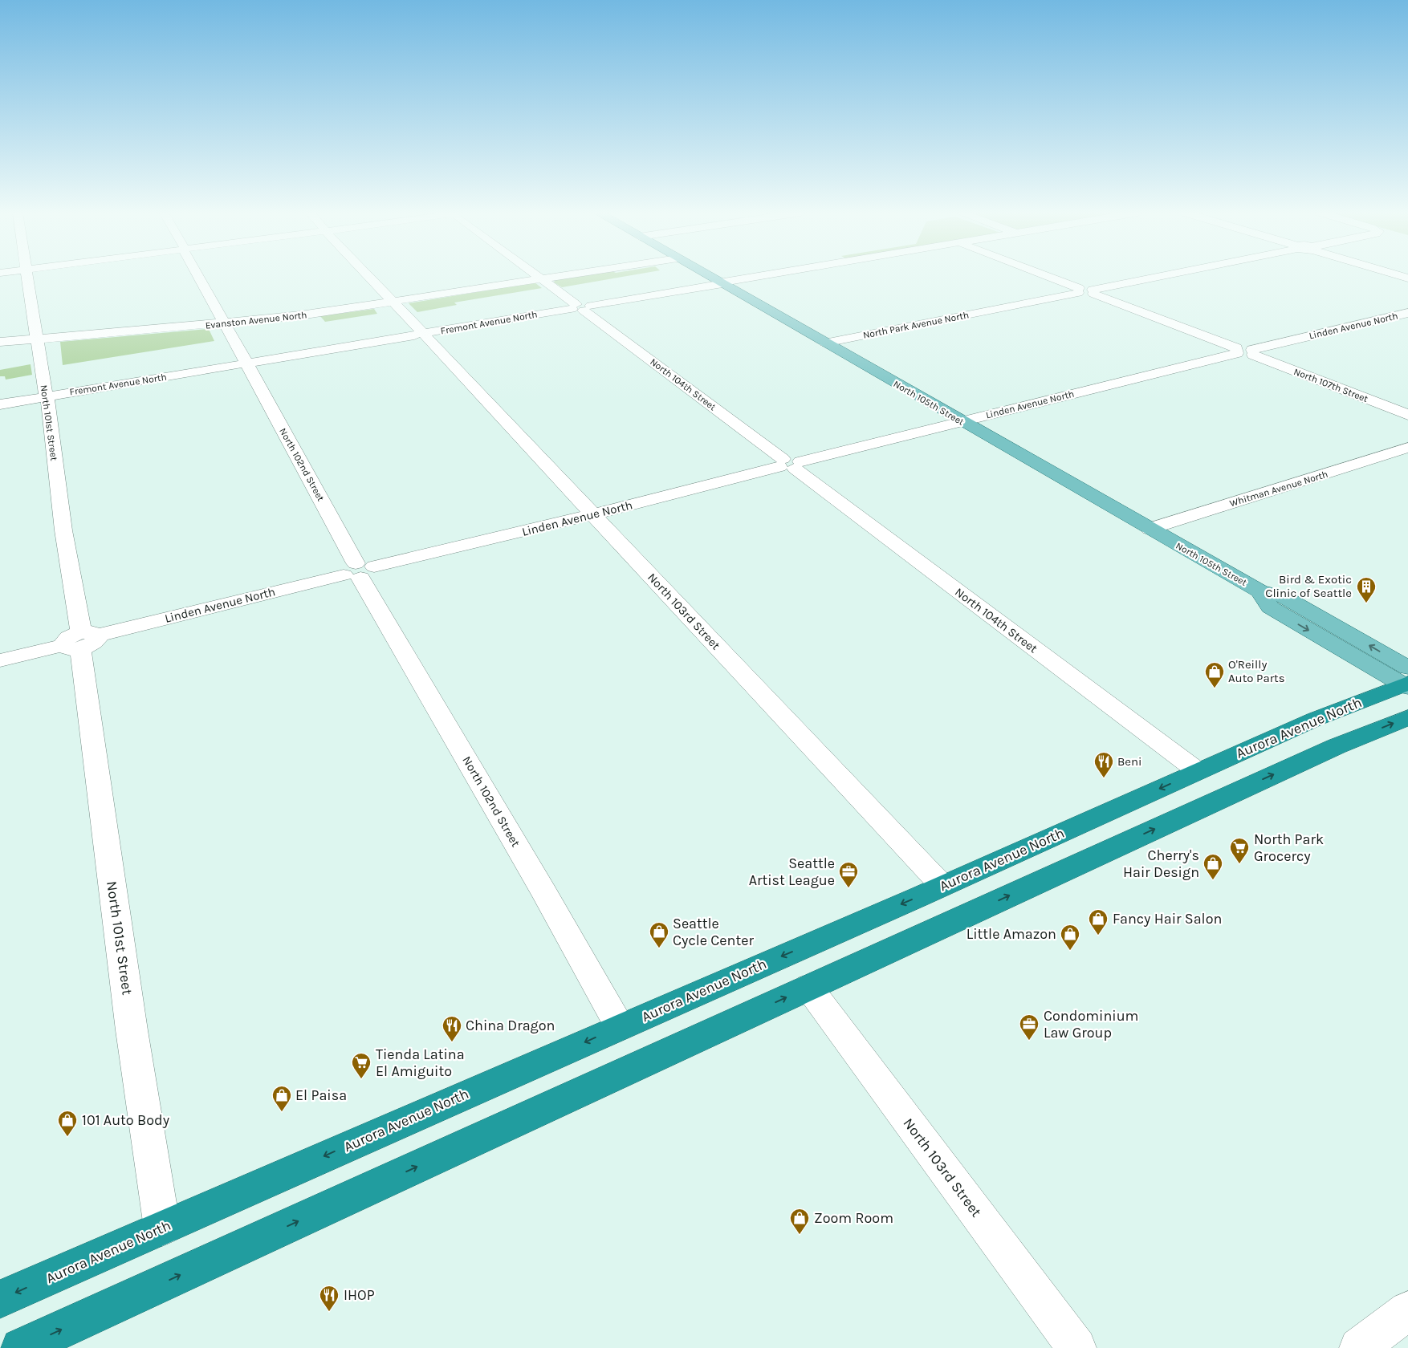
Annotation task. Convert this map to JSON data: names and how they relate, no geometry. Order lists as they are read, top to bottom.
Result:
{
  "streets": {
    "highway": ["Aurora Avenue North"],
    "main road": ["North 105th Street"],
    "street": [
      "Evanston Avenue North",
      "Fremont Avenue North",
      "North Park Avenue North",
      "Linden Avenue North",
      "North 104th Street",
      "North 107th Street",
      "North 101st Street",
      "North 102nd Street",
      "Whitman Avenue North",
      "North 103rd Street"
    ]
  },
  "crossings": [
    ["Evanston Avenue North", "North 104th Street"],
    ["Evanston Avenue North", "North 101st Street"],
    ["Evanston Avenue North", "North 102nd Street"],
    ["Evanston Avenue North", "North 103rd Street"],
    ["Fremont Avenue North", "North 104th Street"],
    ["Fremont Avenue North", "North 105th Street"],
    ["Fremont Avenue North", "North 101st Street"],
    ["Fremont Avenue North", "North 102nd Street"],
    ["Fremont Avenue North", "North 103rd Street"],
    ["North Park Avenue North", "North 105th Street"],
    ["Linden Avenue North", "North 104th Street"],
    ["Linden Avenue North", "North 107th Street"],
    ["Linden Avenue North", "North 105th Street"],
    ["Linden Avenue North", "North 101st Street"],
    ["Linden Avenue North", "North 102nd Street"],
    ["Linden Avenue North", "North 103rd Street"],
    ["North 104th Street", "Aurora Avenue North"],
    ["North 105th Street", "Whitman Avenue North"],
    ["North 105th Street", "Aurora Avenue North"],
    ["North 101st Street", "Aurora Avenue North"],
    ["North 102nd Street", "Aurora Avenue North"],
    ["North 103rd Street", "Aurora Avenue North"]
  ],
  "places": {
    "building": ["Bird & Exotic Clinic of Seattle"],
    "shop": [
      "O'Reilly Auto Parts",
      "Cherry's Hair Design",
      "Fancy Hair Salon",
      "Seattle Cycle Center",
      "Little Amazon",
      "El Paisa",
      "101 Auto Body",
      "Zoom Room"
    ],
    "restaurant": ["Beni", "China Dragon", "IHOP"],
    "supermarket": ["North Park Grocercy", "Tienda Latina El Amiguito"],
    "office": ["Seattle Artist League", "Condominium Law Group"]
  }
}
